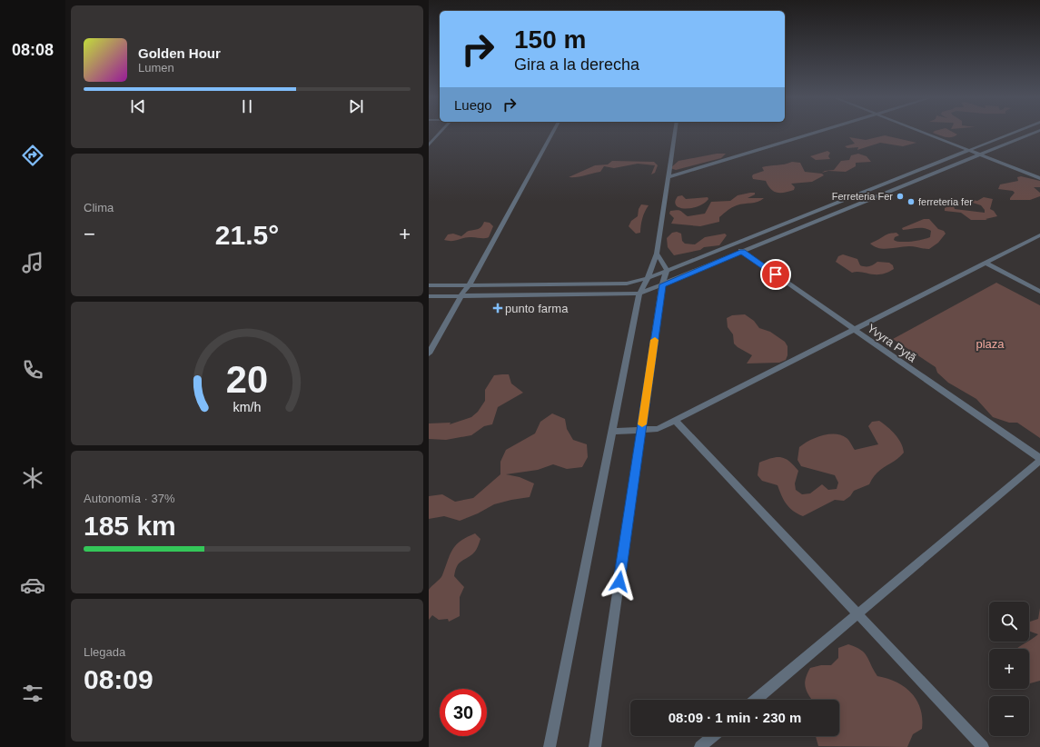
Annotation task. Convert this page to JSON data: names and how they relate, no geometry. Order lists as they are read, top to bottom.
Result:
{
  "streets": {
    "street": ["Yvyra Pytã"]
  },
  "parks": ["plaza"],
  "places": {
    "other": ["Ferreteria Fer", "ferreteria fer"],
    "health": ["punto farma"]
  },
  "page": {
    "tabs": "08:08",
    "turn": ["150 m", "Gira a la derecha"],
    "song": ["Golden Hour", "Lumen"],
    "then": "Luego",
    "tile": [
      "Clima",
      ["Autonomía · 37%", "185 km"],
      ["Llegada", "08:09"]
    ],
    "heat": ["−", "21.5°", "+"],
    "map_buttons": ["+", "−"],
    "limit": "30",
    "trip": "08:09 · 1 min · 230 m",
    "gauge": ["20", "km/h"]
  }
}
